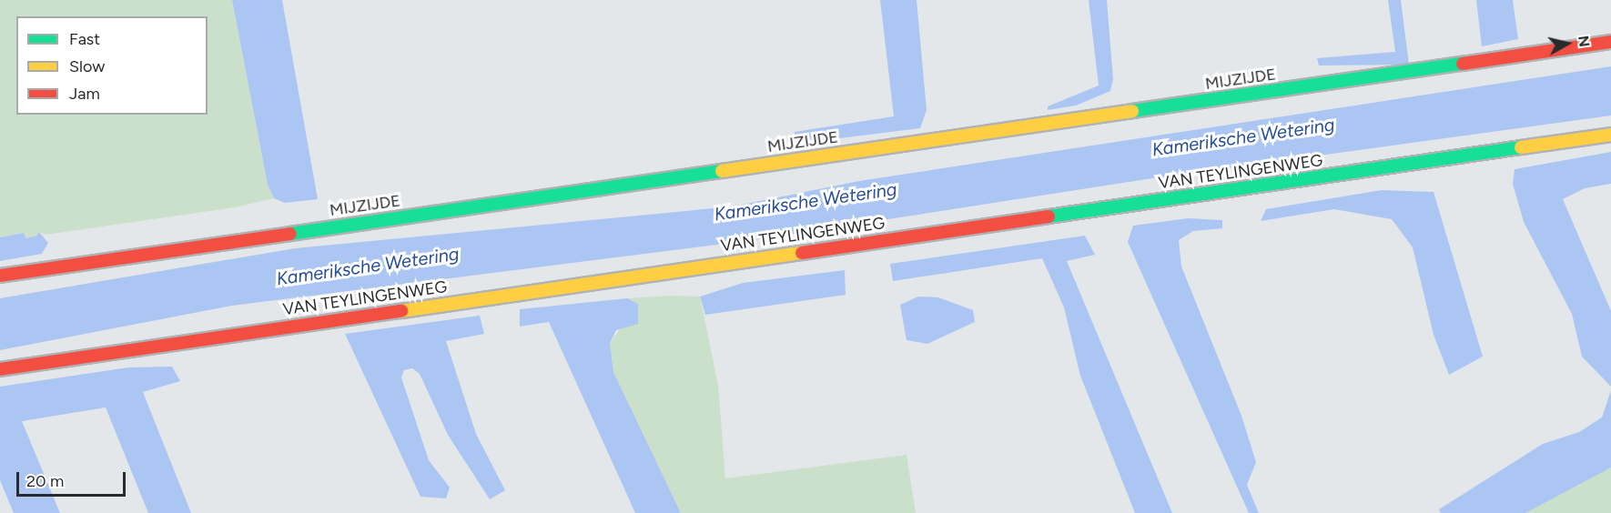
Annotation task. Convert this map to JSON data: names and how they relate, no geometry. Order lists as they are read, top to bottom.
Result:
{
  "streets": {
    "street": ["MIJZIJDE", "VAN TEYLINGENWEG"]
  },
  "water": ["Kameriksche Wetering"],
  "legend": ["Fast", "Slow", "Jam"],
  "scale_bar": "20 m",
  "north": "right"
}
